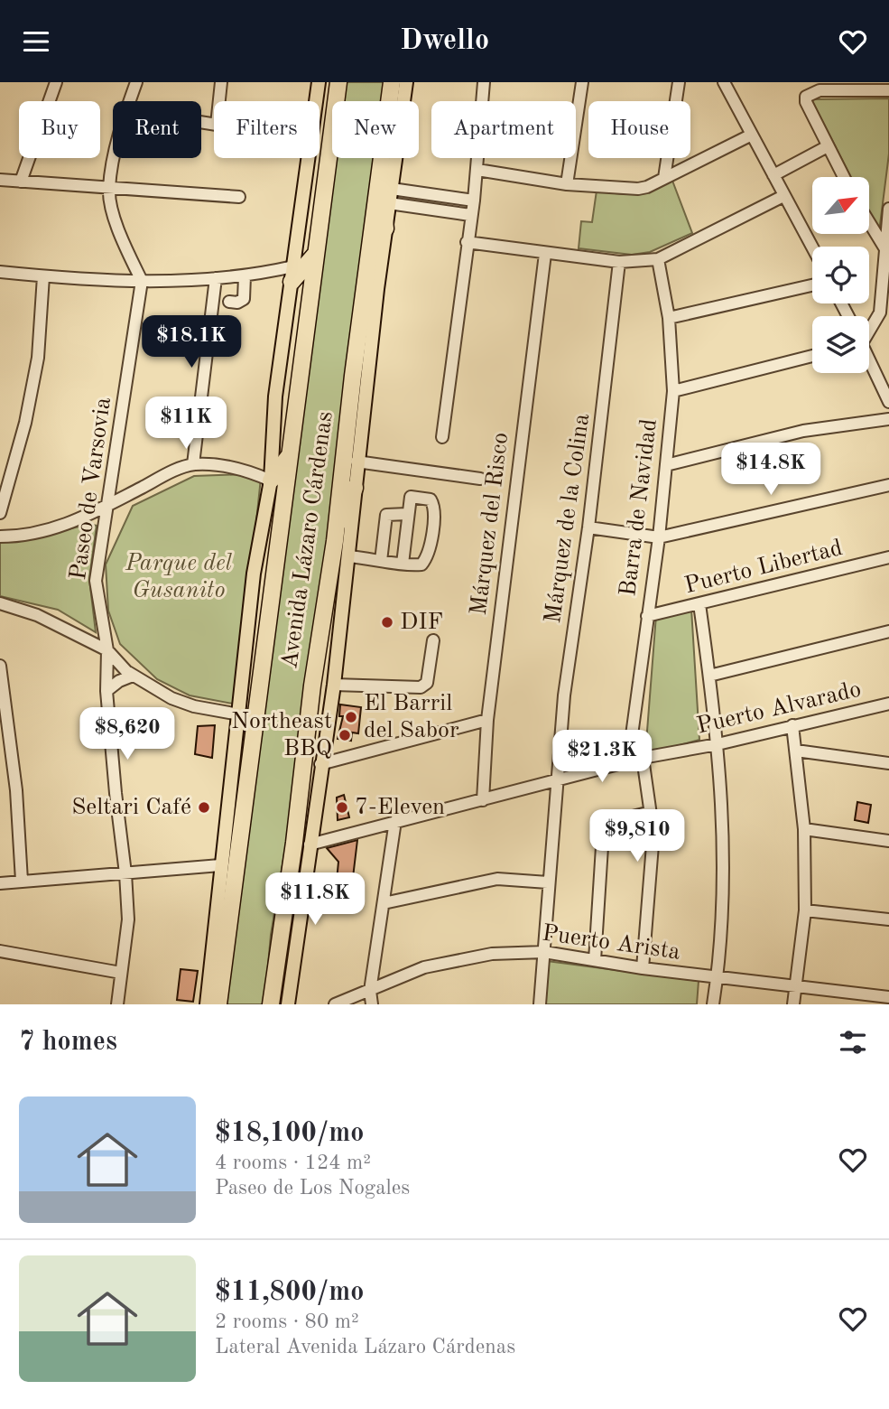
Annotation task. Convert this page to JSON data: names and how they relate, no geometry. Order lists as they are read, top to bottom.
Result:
{
  "streets": {
    "highway": ["Avenida Lázaro Cárdenas"],
    "street": [
      "Paseo de Varsovia",
      "Barra de Navidad",
      "Márquez de la Colina",
      "Márquez del Risco",
      "Puerto Libertad",
      "Puerto Alvarado",
      "Puerto Arista"
    ]
  },
  "crossings": [
    ["Barra de Navidad", "Puerto Libertad"],
    ["Barra de Navidad", "Puerto Alvarado"],
    ["Márquez de la Colina", "Puerto Alvarado"],
    ["Márquez de la Colina", "Puerto Arista"],
    ["Márquez del Risco", "Puerto Alvarado"]
  ],
  "parks": ["Parque del Gusanito"],
  "places": [
    "DIF",
    "El Barril del Sabor",
    "Northeast BBQ",
    "Seltari Café",
    "7-Eleven"
  ],
  "north": "top right",
  "page": {
    "header": "Dwello",
    "chip": [
      "Buy",
      "Rent",
      "Filters",
      "New",
      "Apartment",
      "House"
    ],
    "price": [
      "$18.1K",
      "$11K",
      "$14.8K",
      "$8,620",
      "$21.3K",
      "$9,810",
      "$11.8K"
    ],
    "heading": "7 homes",
    "list": [
      {
        "name": "$18,100/mo",
        "note": "4 rooms · 124 m² · Paseo de Los Nogales"
      },
      {
        "name": "$11,800/mo",
        "note": "2 rooms · 80 m² · Lateral Avenida Lázaro Cárdenas"
      }
    ]
  }
}
